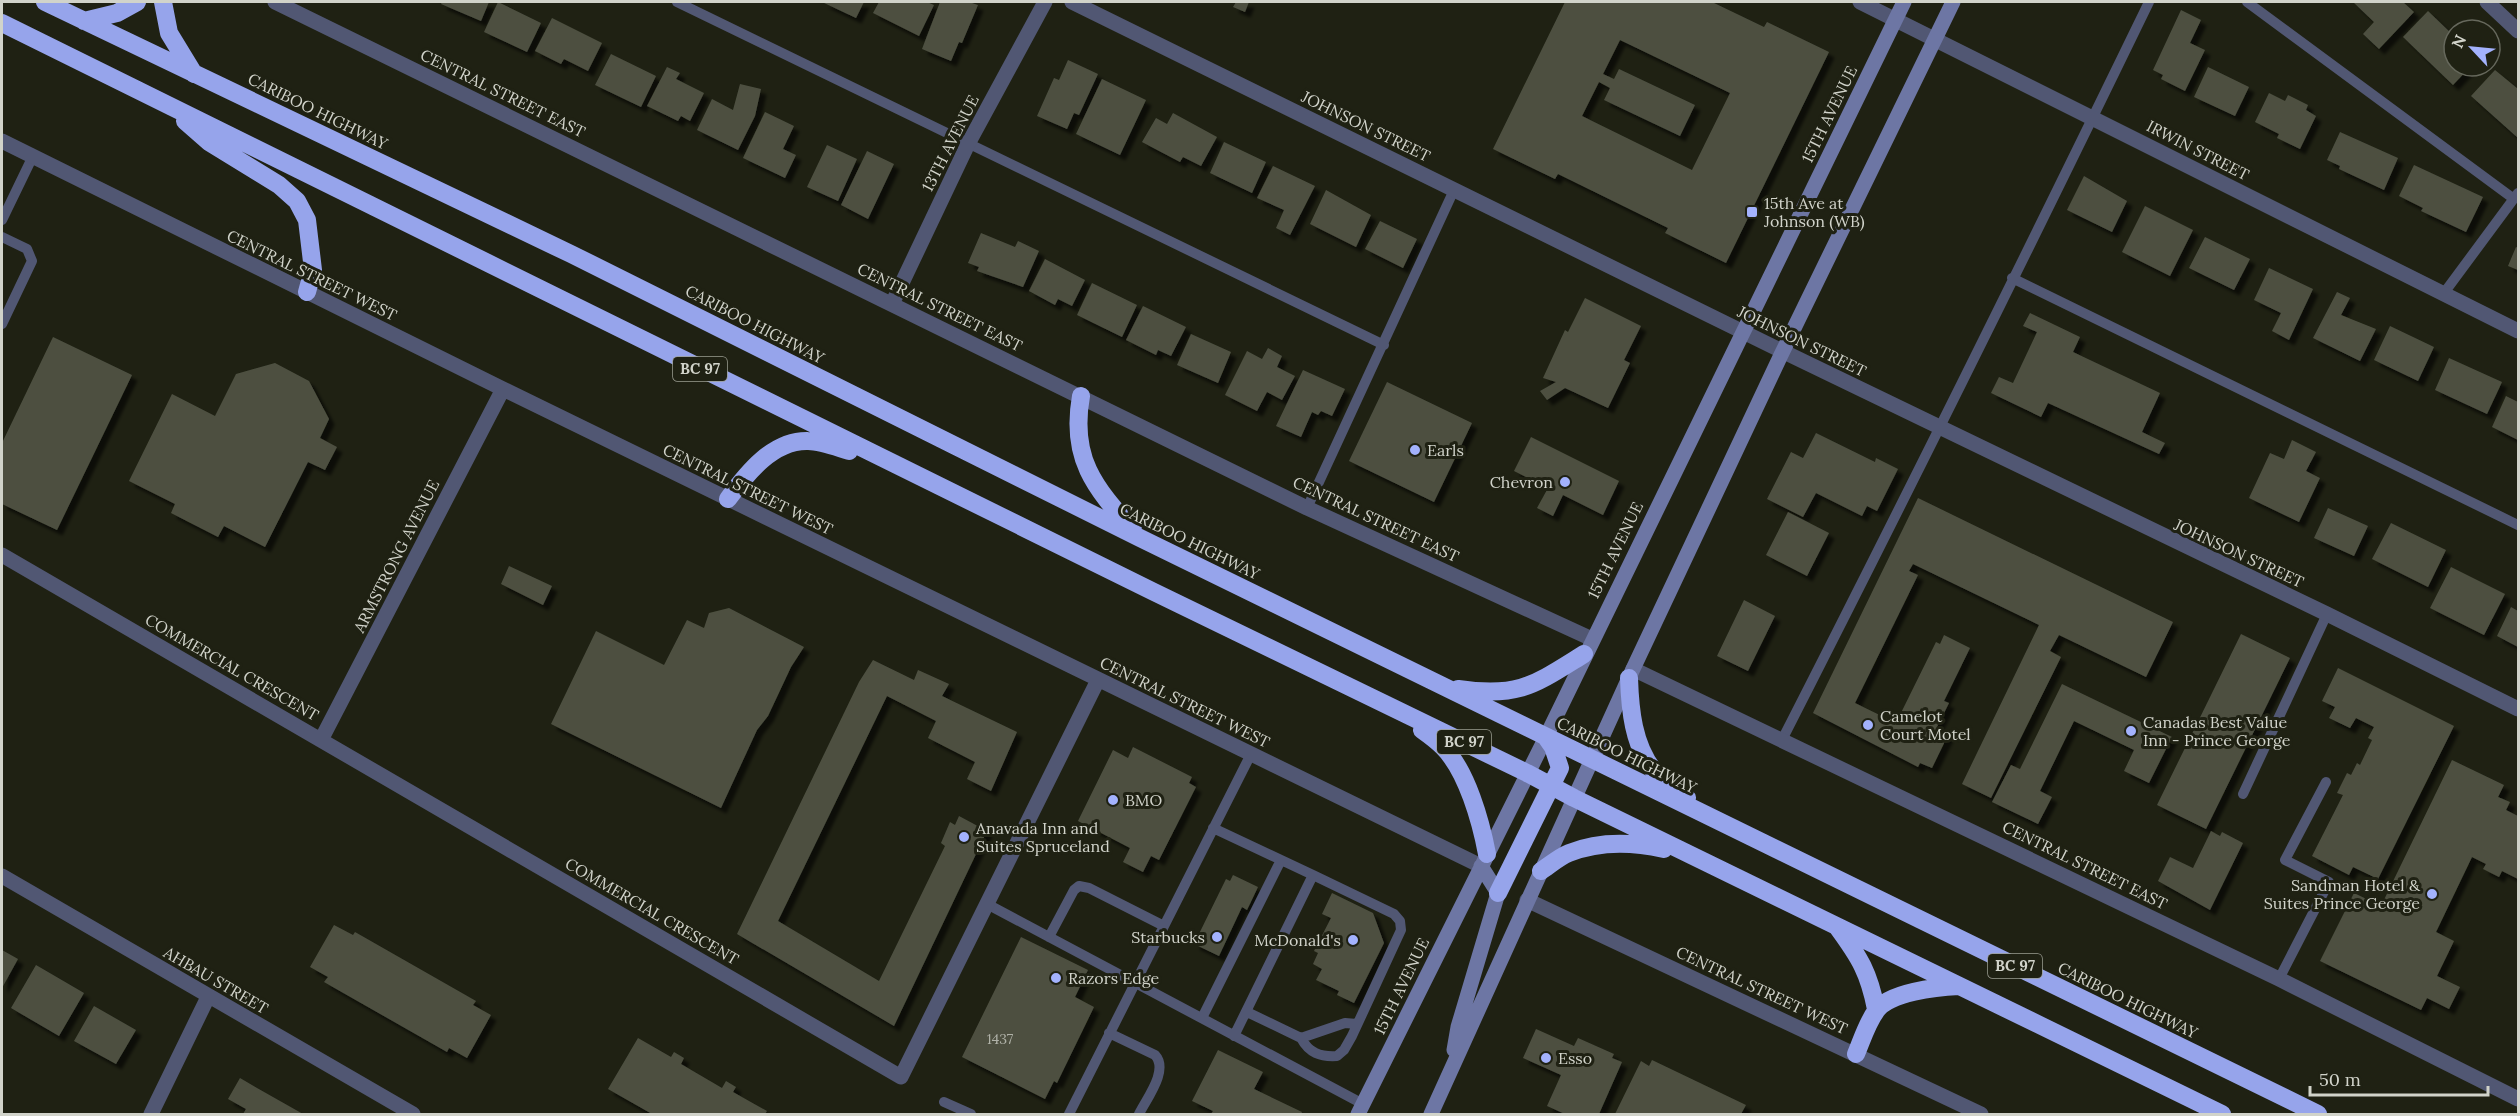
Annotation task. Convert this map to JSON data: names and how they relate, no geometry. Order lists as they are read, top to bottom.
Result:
{
  "streets": {
    "highway": ["CARIBOO HIGHWAY", "BC 97"],
    "main road": ["15TH AVENUE"],
    "street": [
      "CENTRAL STREET EAST",
      "JOHNSON STREET",
      "13TH AVENUE",
      "IRWIN STREET",
      "CENTRAL STREET WEST",
      "ARMSTRONG AVENUE",
      "COMMERCIAL CRESCENT",
      "AHBAU STREET"
    ]
  },
  "crossings": [
    ["CENTRAL STREET EAST", "15TH AVENUE"],
    ["CENTRAL STREET EAST", "13TH AVENUE"],
    ["CARIBOO HIGHWAY", "15TH AVENUE"],
    ["15TH AVENUE", "JOHNSON STREET"],
    ["15TH AVENUE", "IRWIN STREET"],
    ["15TH AVENUE", "CENTRAL STREET WEST"],
    ["15TH AVENUE", "BC 97"],
    ["CENTRAL STREET WEST", "ARMSTRONG AVENUE"],
    ["CENTRAL STREET WEST", "COMMERCIAL CRESCENT"],
    ["ARMSTRONG AVENUE", "COMMERCIAL CRESCENT"]
  ],
  "places": {
    "transit": ["15th Ave at Johnson (WB)"],
    "other": [
      "Earls",
      "Chevron",
      "Camelot Court Motel",
      "Canadas Best Value Inn - Prince George",
      "BMO",
      "Anavada Inn and Suites Spruceland",
      "Sandman Hotel & Suites Prince George",
      "Starbucks",
      "McDonald's",
      "Razors Edge",
      "Esso"
    ]
  },
  "house_numbers": ["1437"],
  "scale_bar": "50 m",
  "north": "top left"
}
